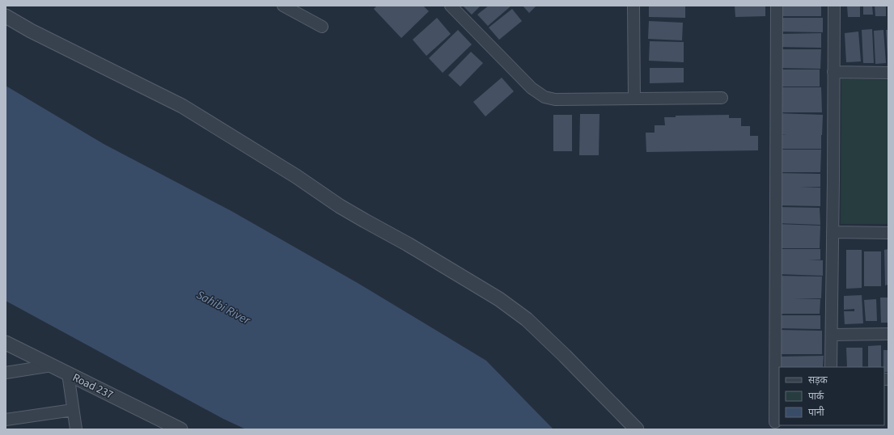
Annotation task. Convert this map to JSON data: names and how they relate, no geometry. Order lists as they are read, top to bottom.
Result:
{
  "streets": {
    "street": ["Road 237"]
  },
  "water": ["Sahibi River"],
  "legend": ["सड़क", "पार्क", "पानी"]
}
